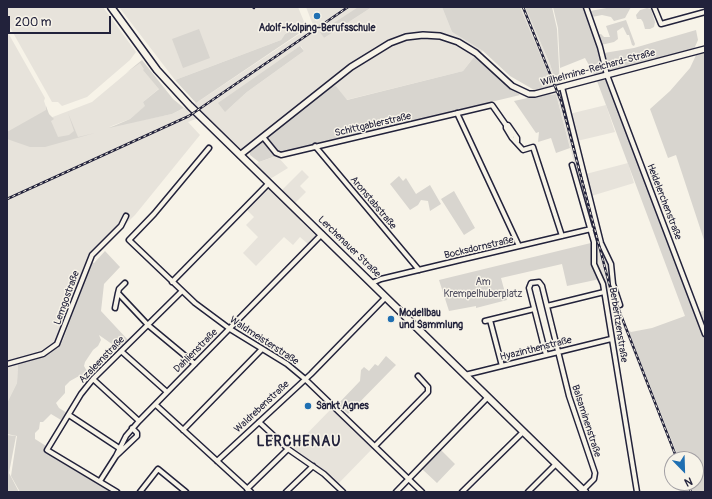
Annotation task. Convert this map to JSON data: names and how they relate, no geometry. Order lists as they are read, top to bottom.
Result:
{
  "streets": {
    "main road": ["Lerchenauer Straße"],
    "street": [
      "Wilhelmine-Reichard-Straße",
      "Schittgablerstraße",
      "Heidelerchenstraße",
      "Aronstabstraße",
      "Bocksdornstraße",
      "Lemgostraße",
      "Berberitzenstraße",
      "Waldmeisterstraße",
      "Hyazinthenstraße",
      "Dahlienstraße",
      "Azaleenstraße",
      "Waldrebenstraße",
      "Balsaminenstraße"
    ]
  },
  "crossings": [
    ["Wilhelmine-Reichard-Straße", "Schittgablerstraße"],
    ["Wilhelmine-Reichard-Straße", "Heidelerchenstraße"],
    ["Wilhelmine-Reichard-Straße", "Lerchenauer Straße"],
    ["Wilhelmine-Reichard-Straße", "Berberitzenstraße"],
    ["Schittgablerstraße", "Aronstabstraße"],
    ["Schittgablerstraße", "Bocksdornstraße"],
    ["Aronstabstraße", "Bocksdornstraße"],
    ["Lerchenauer Straße", "Bocksdornstraße"],
    ["Lerchenauer Straße", "Hyazinthenstraße"],
    ["Lerchenauer Straße", "Dahlienstraße"],
    ["Lerchenauer Straße", "Waldrebenstraße"],
    ["Lerchenauer Straße", "Balsaminenstraße"],
    ["Bocksdornstraße", "Berberitzenstraße"],
    ["Berberitzenstraße", "Hyazinthenstraße"],
    ["Waldmeisterstraße", "Dahlienstraße"],
    ["Waldmeisterstraße", "Azaleenstraße"],
    ["Waldmeisterstraße", "Waldrebenstraße"],
    ["Hyazinthenstraße", "Balsaminenstraße"],
    ["Dahlienstraße", "Azaleenstraße"]
  ],
  "districts": ["LERCHENAU"],
  "parks": ["Am Krempelhuberplatz"],
  "places": ["Adolf-Kolping-Berufsschule", "Modellbau und Sammlung", "Sankt Agnes"],
  "scale_bar": "200 m",
  "north": "bottom right"
}
